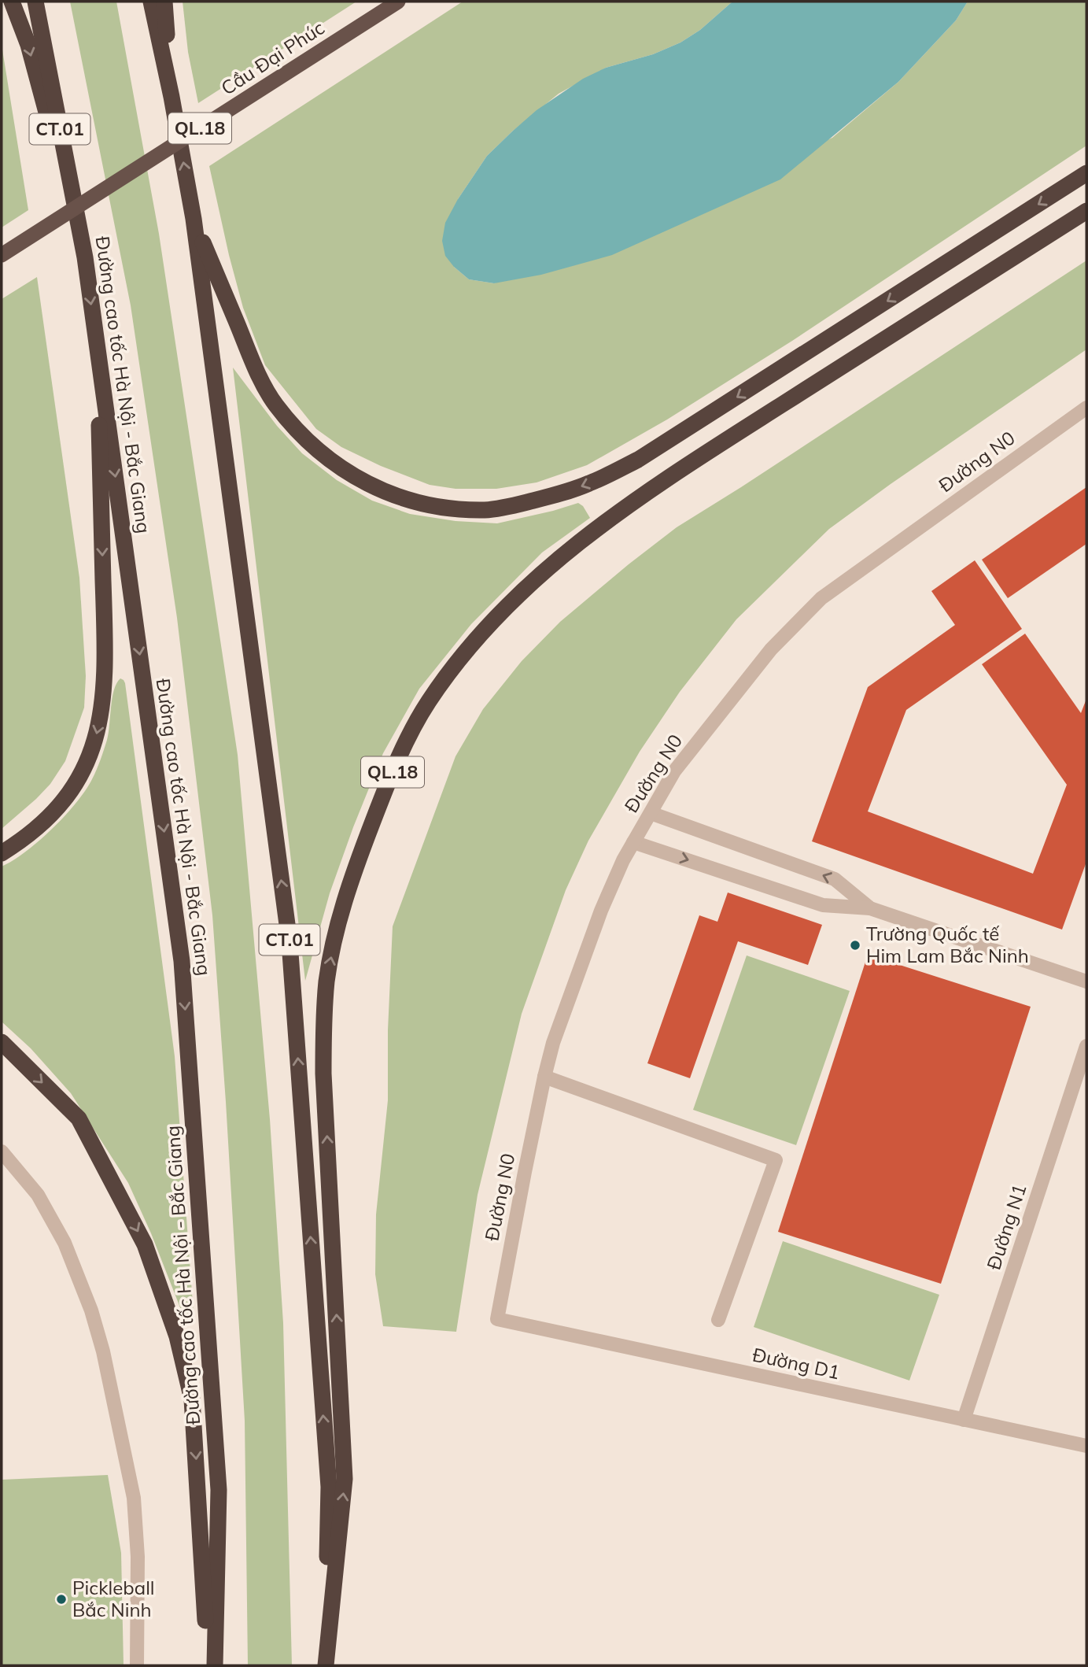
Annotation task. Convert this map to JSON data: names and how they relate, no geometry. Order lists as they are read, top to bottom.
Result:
{
  "streets": {
    "highway": [
      "Cầu Đại Phúc",
      "QL.18",
      "CT.01",
      "Đường cao tốc Hà Nội - Bắc Giang"
    ],
    "street": ["Đường N0", "Đường N1", "Đường D1"]
  },
  "crossings": [
    ["QL.18", "CT.01"],
    ["Đường N0", "Đường D1"],
    ["Đường N1", "Đường D1"]
  ],
  "places": ["Trường Quốc tế Him Lam Bắc Ninh", "Pickleball Bắc Ninh"]
}
